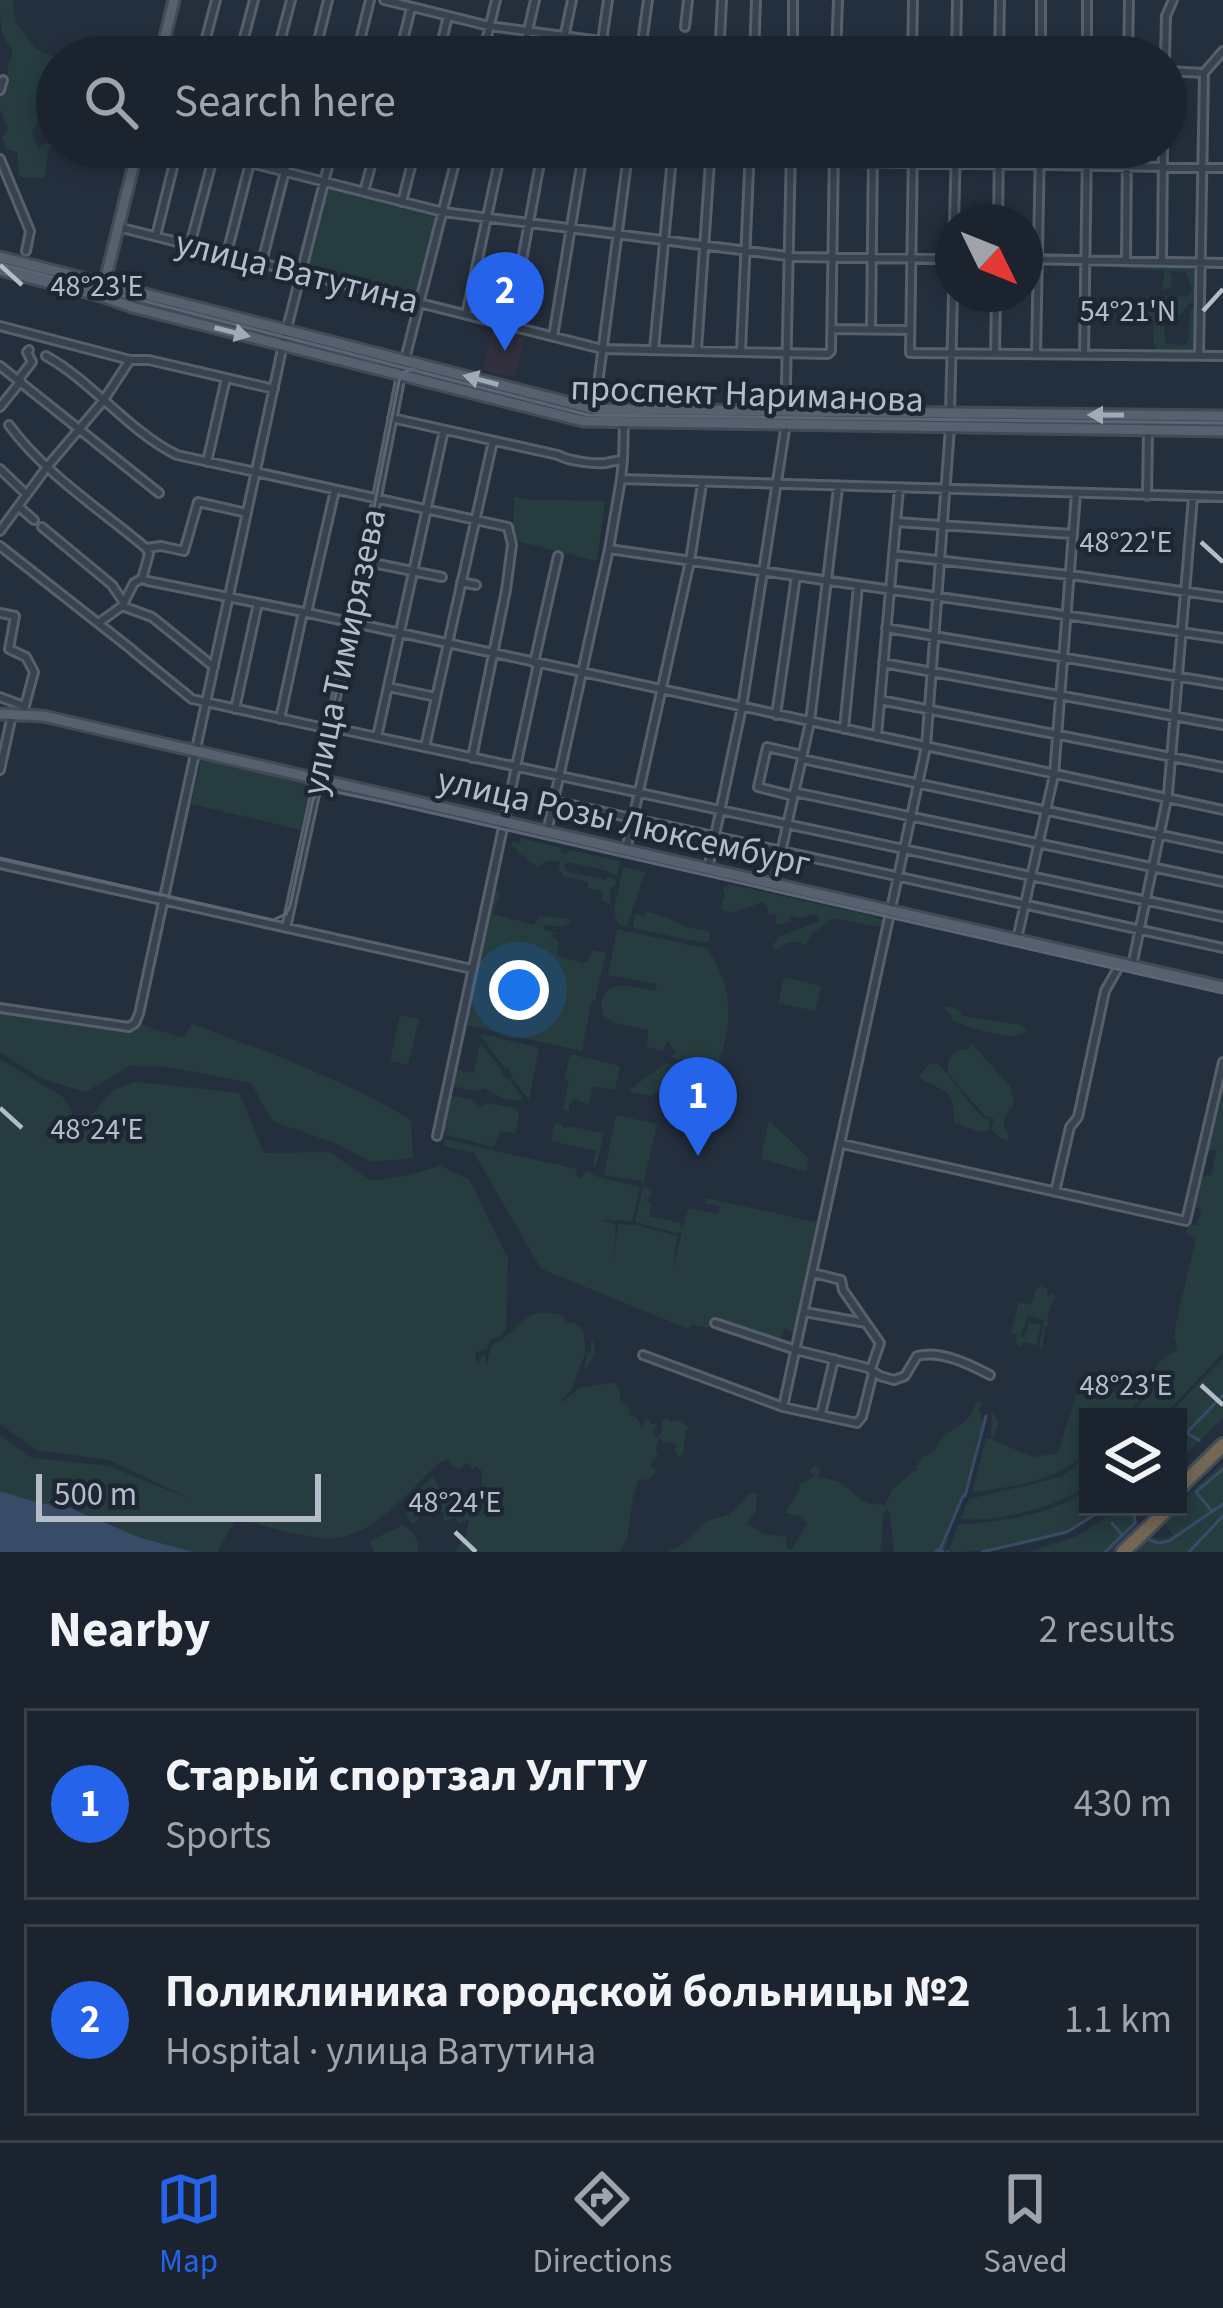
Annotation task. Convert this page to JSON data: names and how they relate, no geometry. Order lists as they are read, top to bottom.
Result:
{
  "streets": {
    "main road": ["проспект Нариманова", "улица Розы Люксембург"],
    "street": ["улица Ватутина", "улица Тимирязева"]
  },
  "crossings": [
    ["улица Ватутина", "улица Тимирязева"],
    ["проспект Нариманова", "улица Тимирязева"],
    ["улица Тимирязева", "улица Розы Люксембург"]
  ],
  "scale_bar": "500 m",
  "north": "bottom right",
  "page": {
    "search": "Search here",
    "pins": ["2", "1"],
    "scale": "500 m",
    "heading": ["Nearby", "2 results"],
    "list": [
      {
        "mark": "1",
        "name": "Старый спортзал УлГТУ",
        "note": "Sports",
        "value": "430 m"
      },
      {
        "mark": "2",
        "name": "Поликлиника городской больницы №2",
        "note": "Hospital · улица Ватутина",
        "value": "1.1 km"
      }
    ],
    "nav": ["Map", "Directions", "Saved"]
  },
  "coordinates": [
    "48°23'E",
    "54°21'N",
    "48°22'E",
    "48°24'E"
  ]
}
